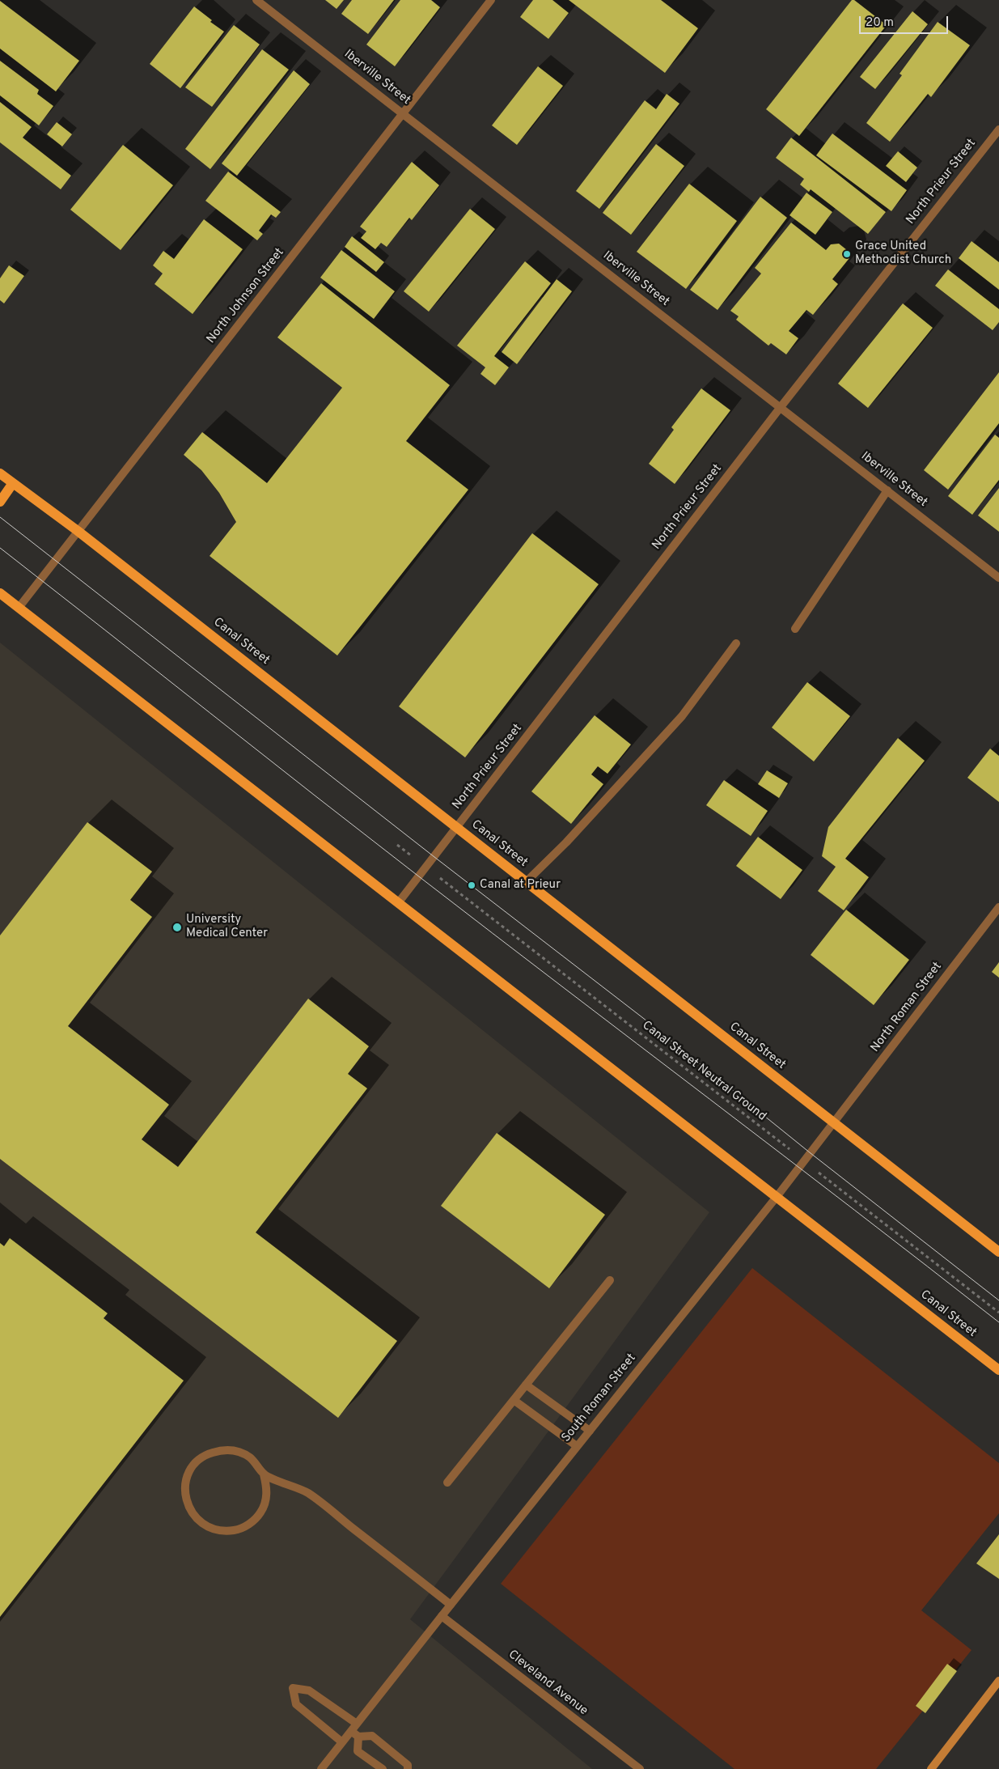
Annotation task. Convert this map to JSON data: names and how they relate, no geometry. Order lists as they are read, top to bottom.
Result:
{
  "streets": {
    "main road": ["Canal Street"],
    "street": [
      "Iberville Street",
      "North Prieur Street",
      "North Johnson Street",
      "North Roman Street",
      "South Roman Street",
      "Cleveland Avenue"
    ],
    "path": ["Canal Street Neutral Ground"]
  },
  "crossings": [
    ["Iberville Street", "North Prieur Street"],
    ["Iberville Street", "North Johnson Street"],
    ["North Prieur Street", "Canal Street"],
    ["North Prieur Street", "Canal Street Neutral Ground"],
    ["North Johnson Street", "Canal Street"],
    ["Canal Street", "North Roman Street"],
    ["Canal Street", "South Roman Street"],
    ["North Roman Street", "Canal Street Neutral Ground"],
    ["North Roman Street", "South Roman Street"],
    ["Canal Street Neutral Ground", "South Roman Street"],
    ["South Roman Street", "Cleveland Avenue"]
  ],
  "places": ["Grace United Methodist Church", "Canal at Prieur", "University Medical Center"],
  "scale_bar": "20 m"
}
